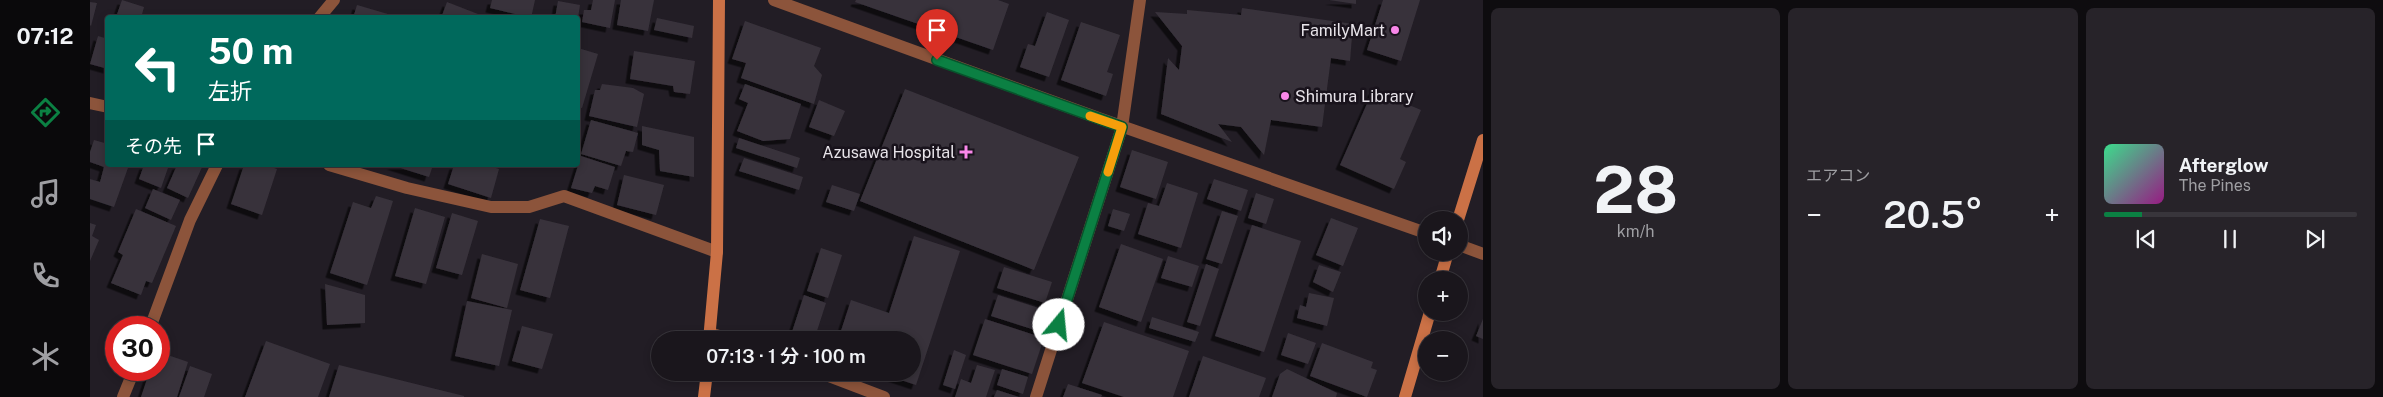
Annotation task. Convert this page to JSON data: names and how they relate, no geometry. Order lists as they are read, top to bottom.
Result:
{
  "places": {
    "other": ["FamilyMart", "Shimura Library"],
    "health": ["Azusawa Hospital"]
  },
  "page": {
    "tabs": "07:12",
    "tile": [
      ["28", "km/h"],
      "エアコン"
    ],
    "turn": ["50 m", "左折"],
    "then": "その先",
    "song": ["Afterglow", "The Pines"],
    "heat": ["−", "20.5°", "+"],
    "map_buttons": ["+", "−"],
    "limit": "30",
    "trip": "07:13 · 1 分 · 100 m"
  }
}
